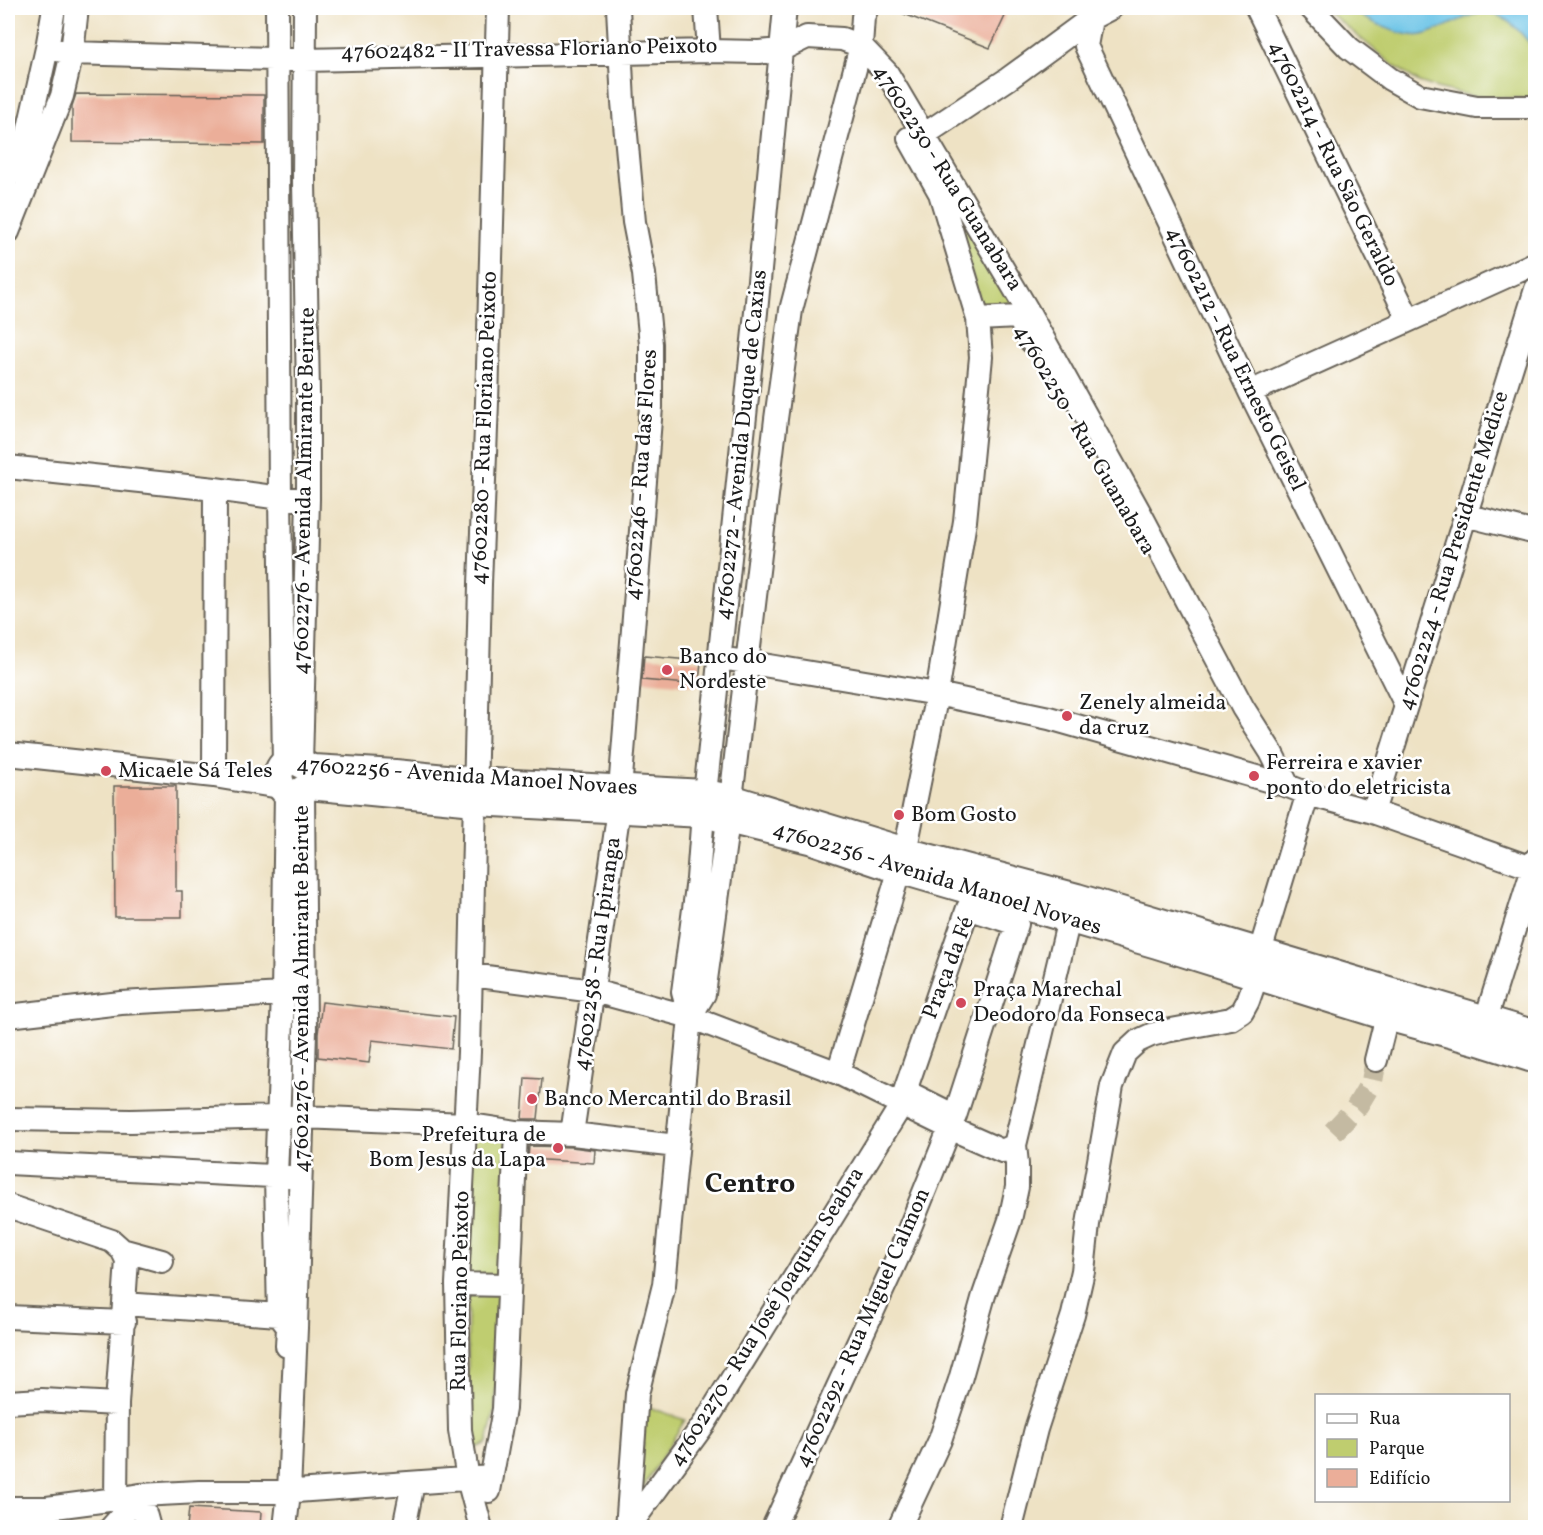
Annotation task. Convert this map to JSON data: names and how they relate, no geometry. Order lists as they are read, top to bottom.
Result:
{
  "streets": {
    "main road": ["47602256 - Avenida Manoel Novaes"],
    "street": [
      "47602214 - Rua São Geraldo",
      "47602230 - Rua Guanabara",
      "47602212 - Rua Ernesto Geisel",
      "47602280 - Rua Floriano Peixoto",
      "47602250 - Rua Guanabara",
      "47602272 - Avenida Duque de Caxias",
      "47602246 - Rua das Flores",
      "47602276 - Avenida Almirante Beirute",
      "47602224 - Rua Presidente Medice",
      "47602258 - Rua Ipiranga",
      "Praça da Fé",
      "Rua Floriano Peixoto",
      "47602270 - Rua José Joaquim Seabra",
      "47602292 - Rua Miguel Calmon"
    ]
  },
  "crossings": [
    ["47602230 - Rua Guanabara", "47602250 - Rua Guanabara"],
    ["47602230 - Rua Guanabara", "47602272 - Avenida Duque de Caxias"],
    ["47602212 - Rua Ernesto Geisel", "47602224 - Rua Presidente Medice"],
    ["47602280 - Rua Floriano Peixoto", "47602256 - Avenida Manoel Novaes"],
    ["47602280 - Rua Floriano Peixoto", "Rua Floriano Peixoto"],
    ["47602250 - Rua Guanabara", "47602272 - Avenida Duque de Caxias"],
    ["47602272 - Avenida Duque de Caxias", "47602256 - Avenida Manoel Novaes"],
    ["47602272 - Avenida Duque de Caxias", "47602270 - Rua José Joaquim Seabra"],
    ["47602246 - Rua das Flores", "47602256 - Avenida Manoel Novaes"],
    ["47602246 - Rua das Flores", "47602258 - Rua Ipiranga"],
    ["47602276 - Avenida Almirante Beirute", "47602256 - Avenida Manoel Novaes"],
    ["47602256 - Avenida Manoel Novaes", "47602258 - Rua Ipiranga"],
    ["47602256 - Avenida Manoel Novaes", "Rua Floriano Peixoto"],
    ["Praça da Fé", "47602292 - Rua Miguel Calmon"]
  ],
  "districts": ["Centro"],
  "places": [
    "Banco do Nordeste",
    "Zenely almeida da cruz",
    "Micaele Sá Teles",
    "Ferreira e xavier ponto do eletricista",
    "Bom Gosto",
    "Praça Marechal Deodoro da Fonseca",
    "Banco Mercantil do Brasil",
    "Prefeitura de Bom Jesus da Lapa"
  ],
  "legend": ["Rua", "Parque", "Edifício"]
}
